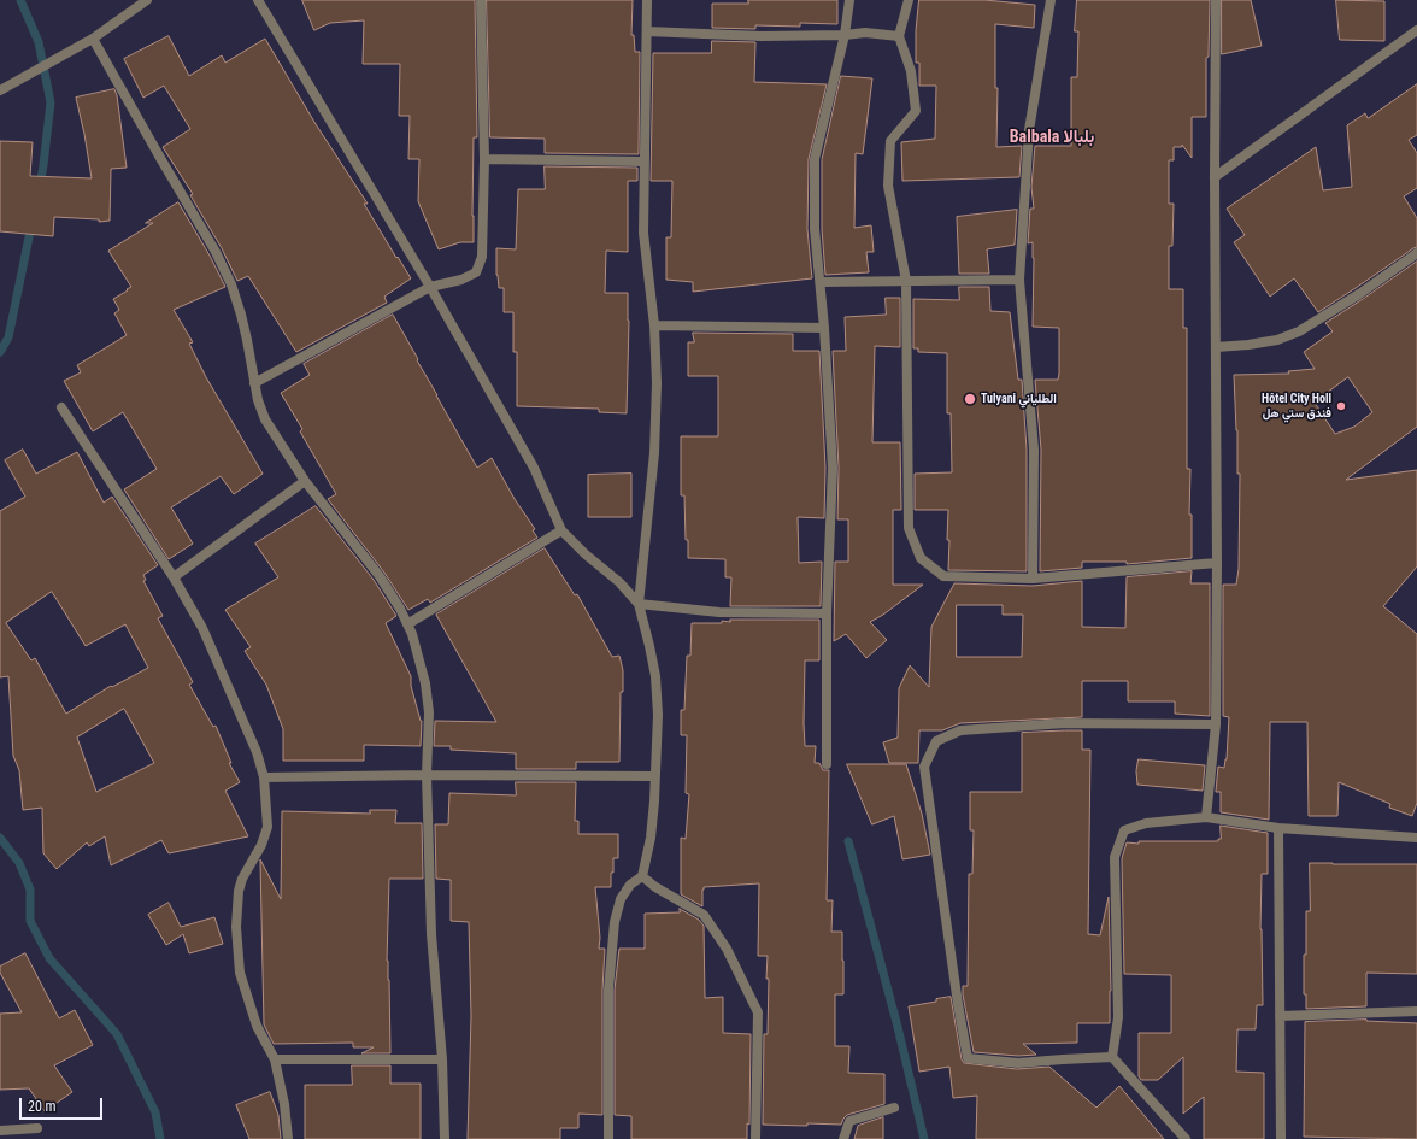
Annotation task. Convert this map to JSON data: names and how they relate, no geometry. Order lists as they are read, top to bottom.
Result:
{
  "districts": ["Balbala بلبالا"],
  "places": ["Tulyani الطلياني", "Hôtel City Holl فندق ستي هل"],
  "scale_bar": "20 m"
}
